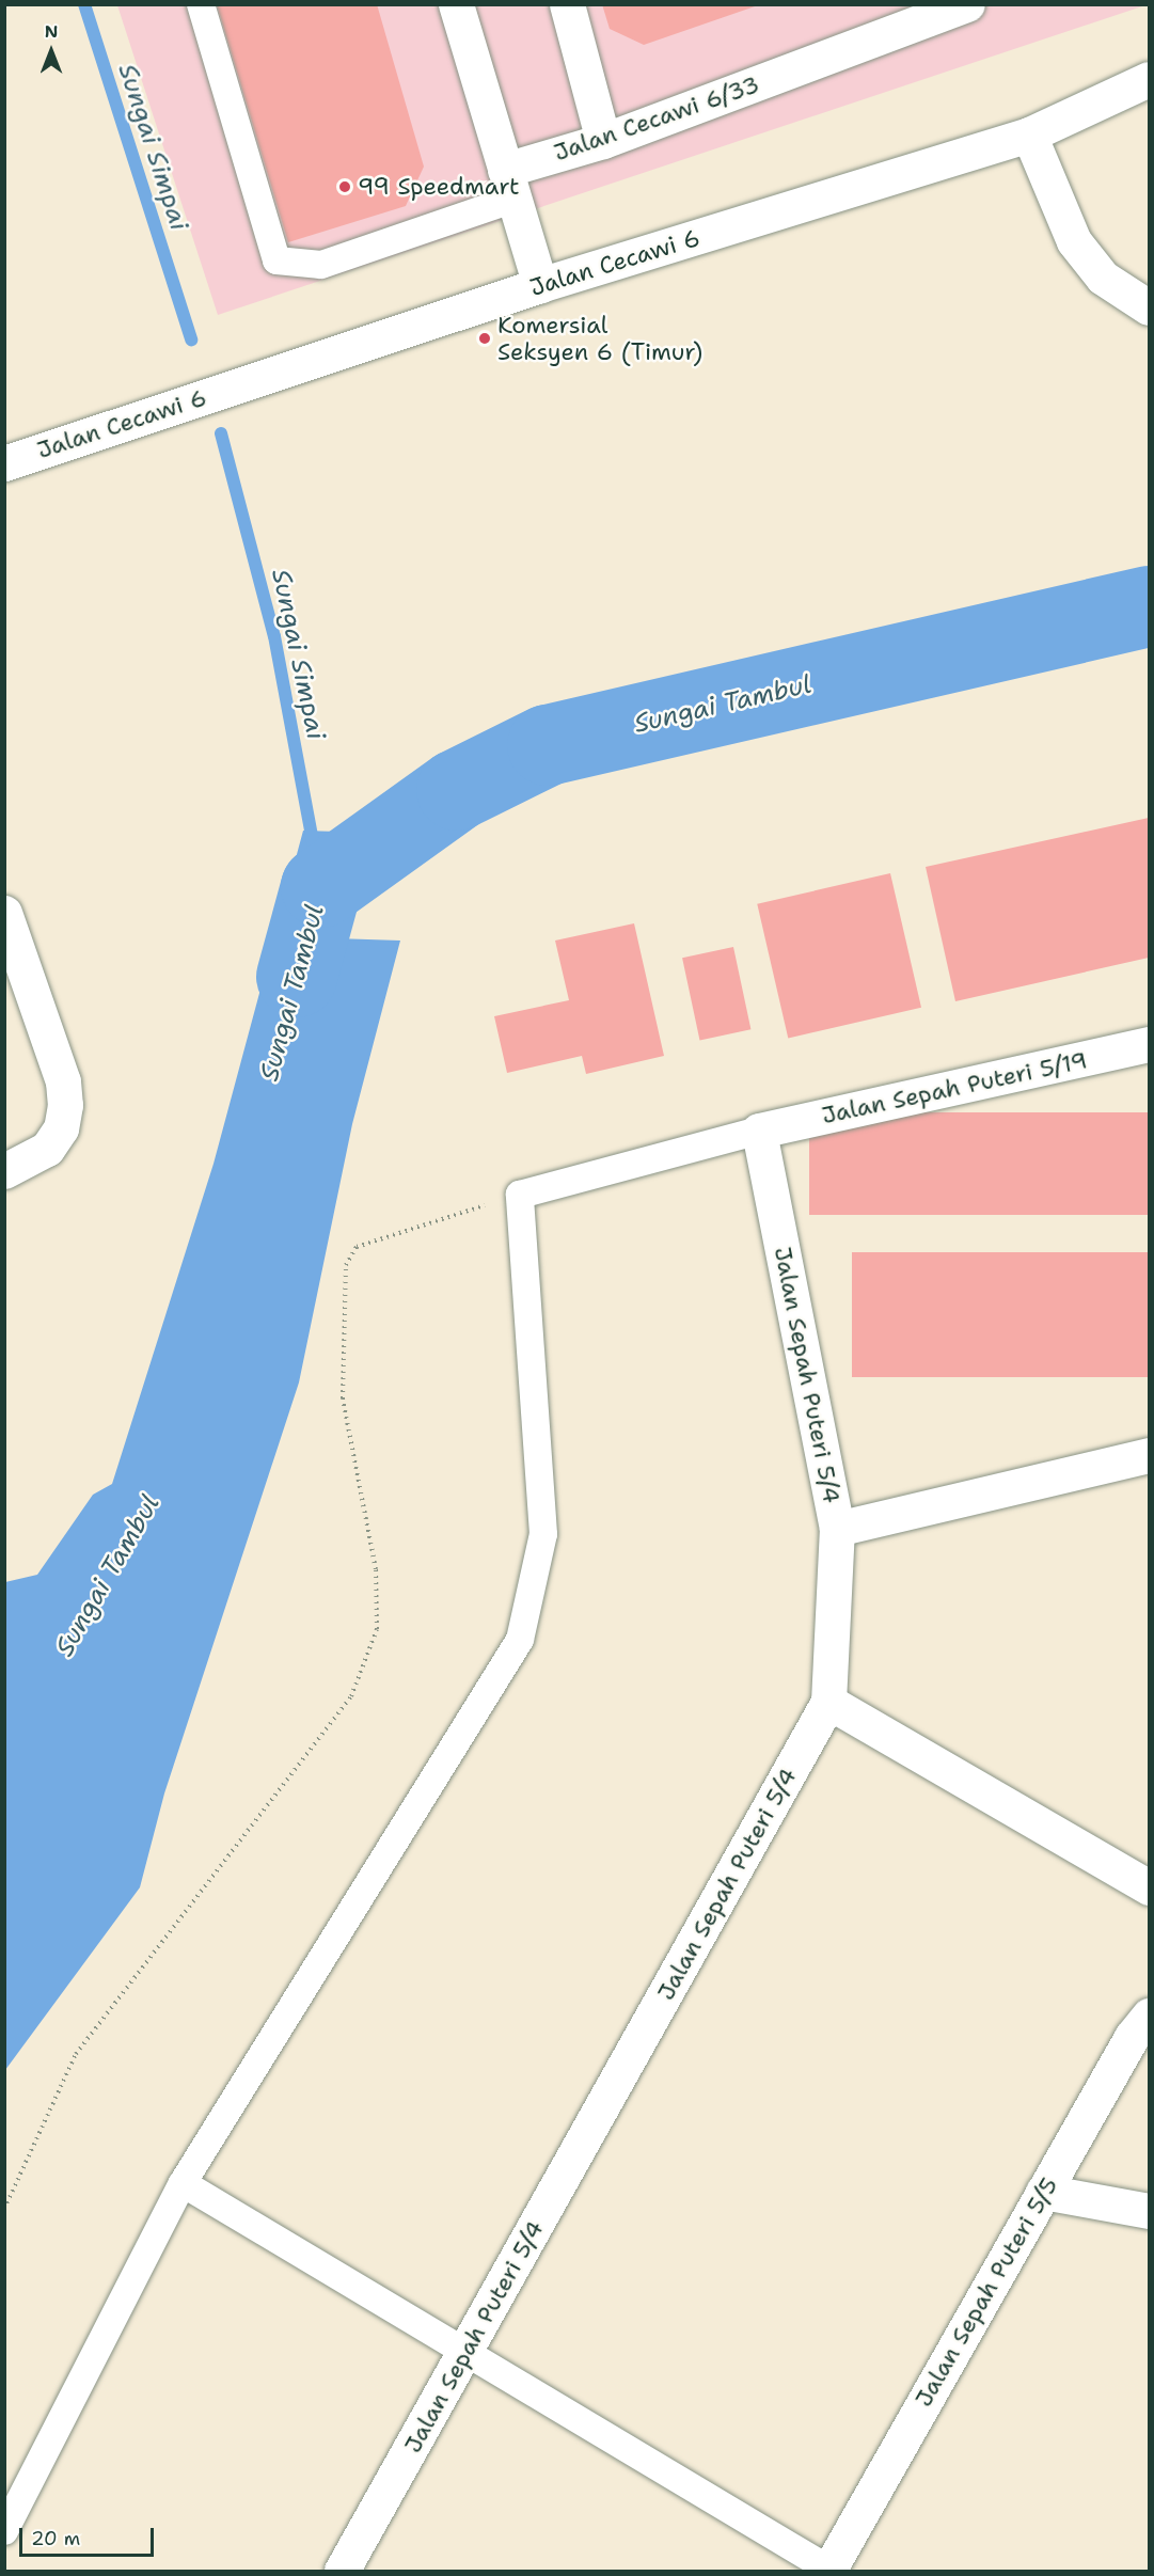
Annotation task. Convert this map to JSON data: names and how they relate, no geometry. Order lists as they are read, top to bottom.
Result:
{
  "streets": {
    "street": [
      "Jalan Cecawi 6/33",
      "Jalan Cecawi 6",
      "Jalan Sepah Puteri 5/19",
      "Jalan Sepah Puteri 5/4",
      "Jalan Sepah Puteri 5/5"
    ]
  },
  "crossings": [
    ["Jalan Sepah Puteri 5/19", "Jalan Sepah Puteri 5/4"]
  ],
  "water": ["Sungai Simpai", "Sungai Tambul"],
  "places": ["99 Speedmart", "Komersial Seksyen 6 (Timur)"],
  "scale_bar": "20 m",
  "north": "top"
}
